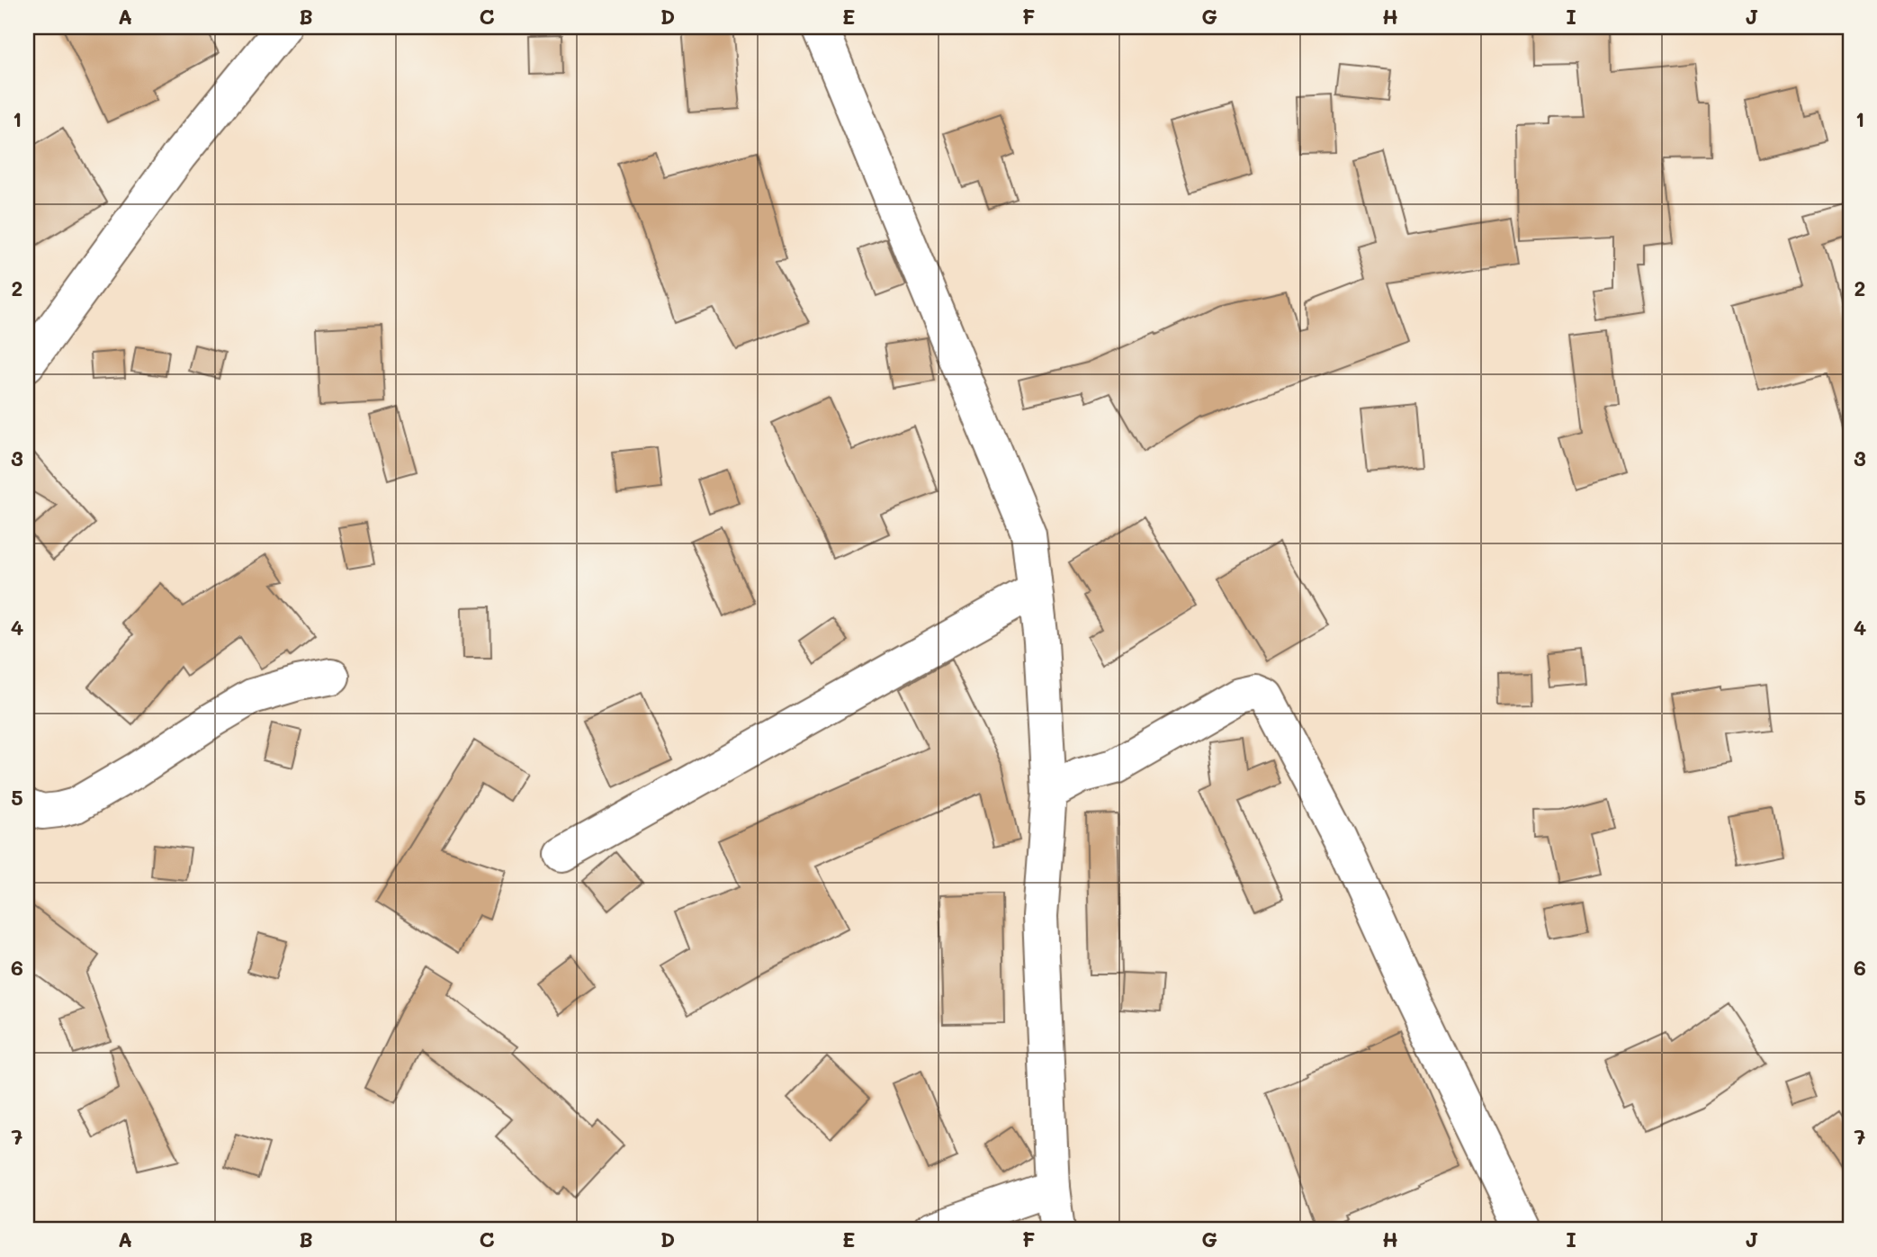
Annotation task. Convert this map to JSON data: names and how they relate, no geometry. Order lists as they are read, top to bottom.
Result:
{
  "grid": {
    "columns": [
      "A",
      "B",
      "C",
      "D",
      "E",
      "F",
      "G",
      "H",
      "I",
      "J"
    ],
    "rows": [
      "1",
      "2",
      "3",
      "4",
      "5",
      "6",
      "7"
    ]
  }
}
